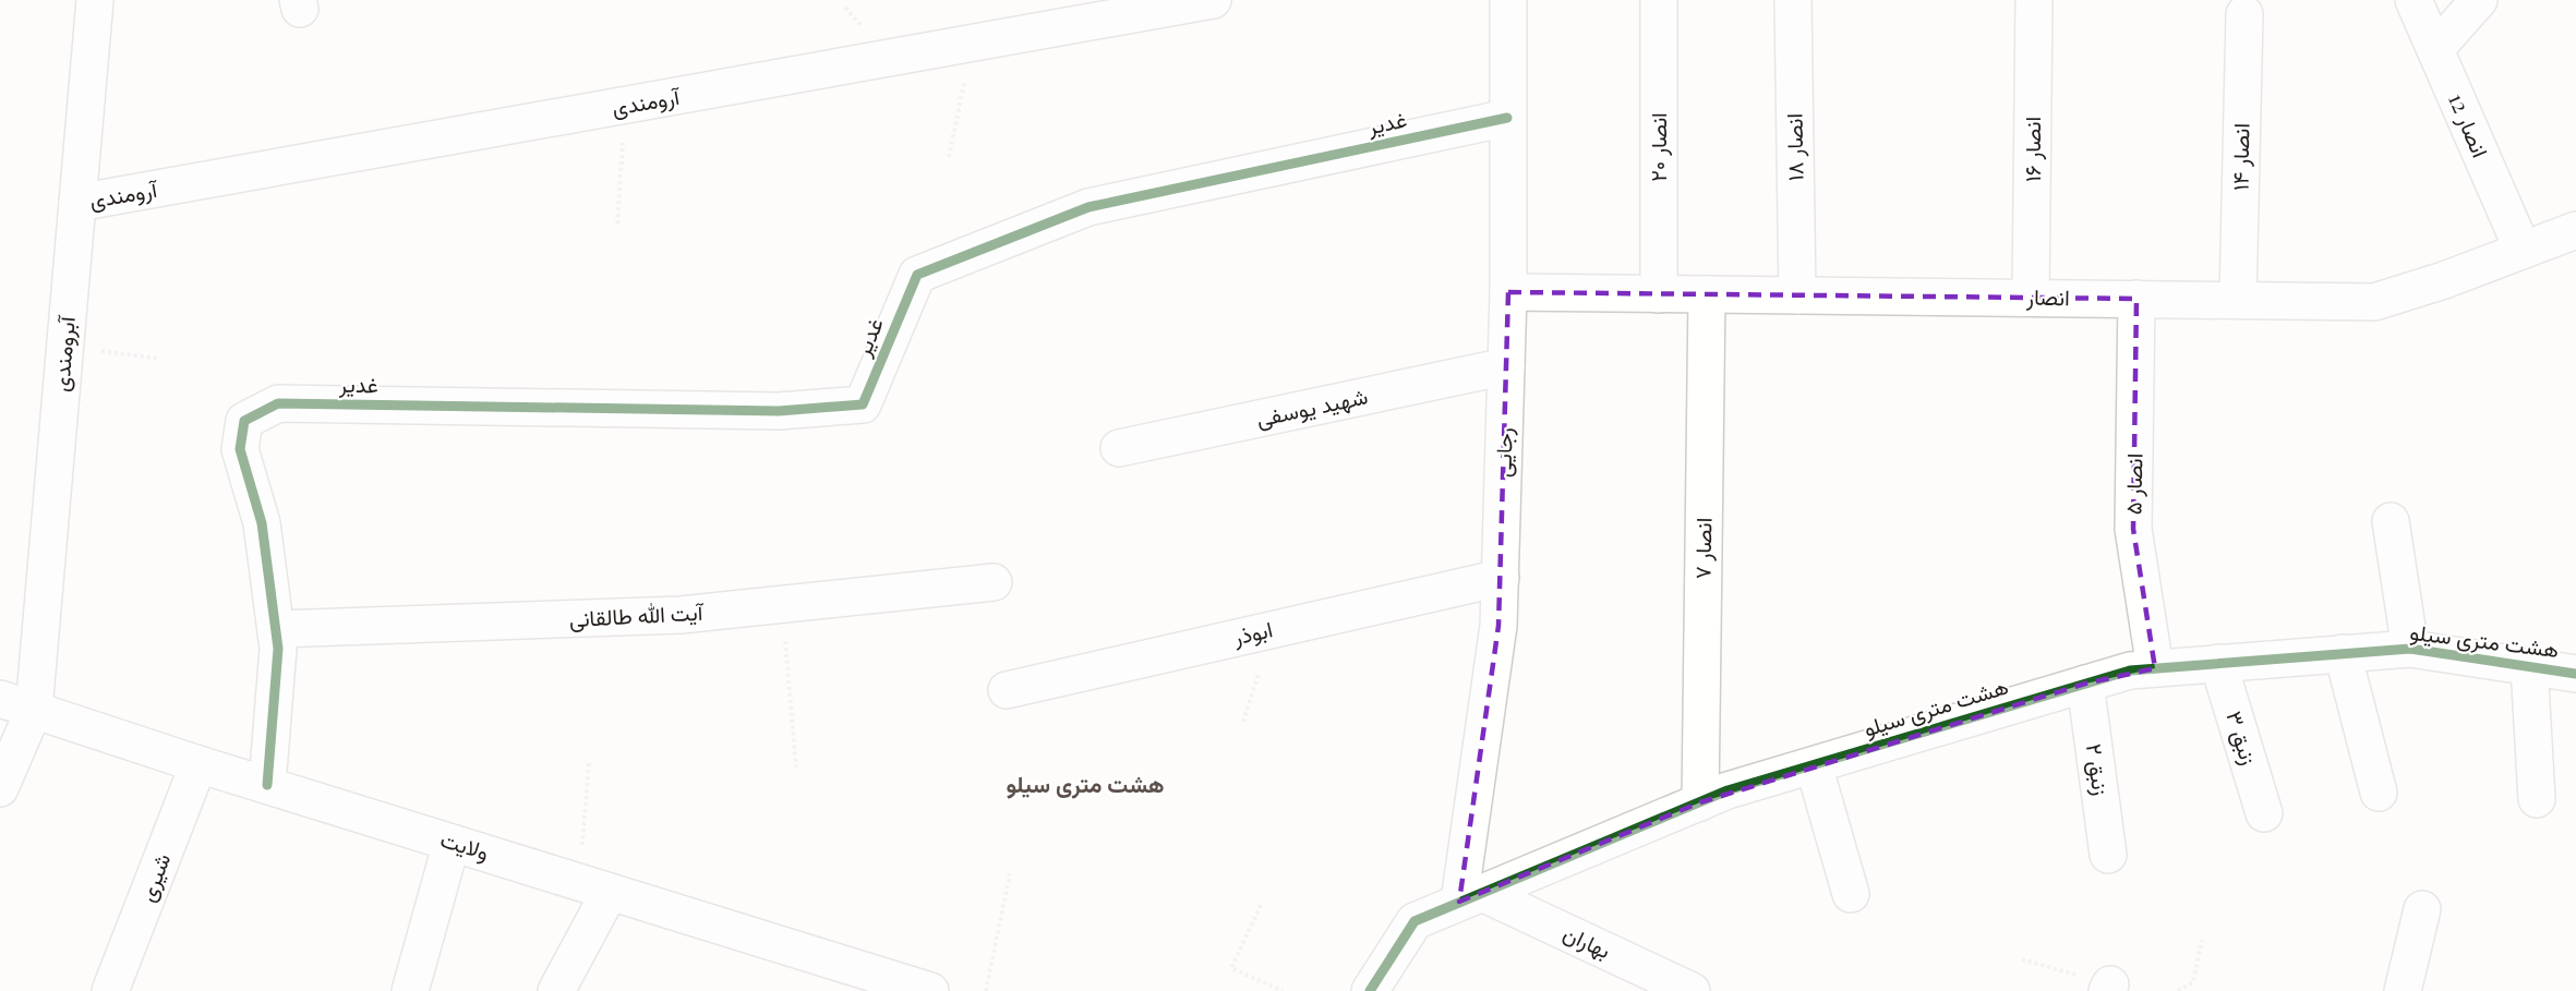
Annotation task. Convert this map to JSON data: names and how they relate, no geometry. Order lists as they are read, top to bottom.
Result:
{
  "streets": {
    "street": [
      "آرومندی",
      "غدیر",
      "انصار 12",
      "انصار ۲۰",
      "انصار ۱۸",
      "انصار ۱۶",
      "انصار ۱۴",
      "انصار",
      "آبرومندی",
      "شهید یوسفی",
      "رجایی",
      "انصار ۵",
      "انصار ۷",
      "آیت الله طالقانی",
      "ابوذر",
      "هشت متری سیلو",
      "زنبق ۳",
      "زنبق ۲",
      "ولایت",
      "شیری",
      "بهاران"
    ]
  },
  "crossings": [
    ["آرومندی", "آبرومندی"],
    ["غدیر", "رجایی"],
    ["غدیر", "آیت الله طالقانی"],
    ["انصار 12", "انصار"],
    ["انصار ۲۰", "انصار"],
    ["انصار ۱۸", "انصار"],
    ["انصار ۱۶", "انصار"],
    ["انصار ۱۴", "انصار"],
    ["انصار", "رجایی"],
    ["انصار", "انصار ۵"],
    ["انصار", "انصار ۷"],
    ["آبرومندی", "ولایت"],
    ["شهید یوسفی", "رجایی"],
    ["رجایی", "ابوذر"],
    ["رجایی", "هشت متری سیلو"],
    ["رجایی", "بهاران"],
    ["انصار ۵", "هشت متری سیلو"],
    ["انصار ۷", "هشت متری سیلو"],
    ["هشت متری سیلو", "زنبق ۳"],
    ["هشت متری سیلو", "زنبق ۲"],
    ["هشت متری سیلو", "بهاران"],
    ["ولایت", "شیری"]
  ],
  "districts": ["هشت متری سیلو"]
}
